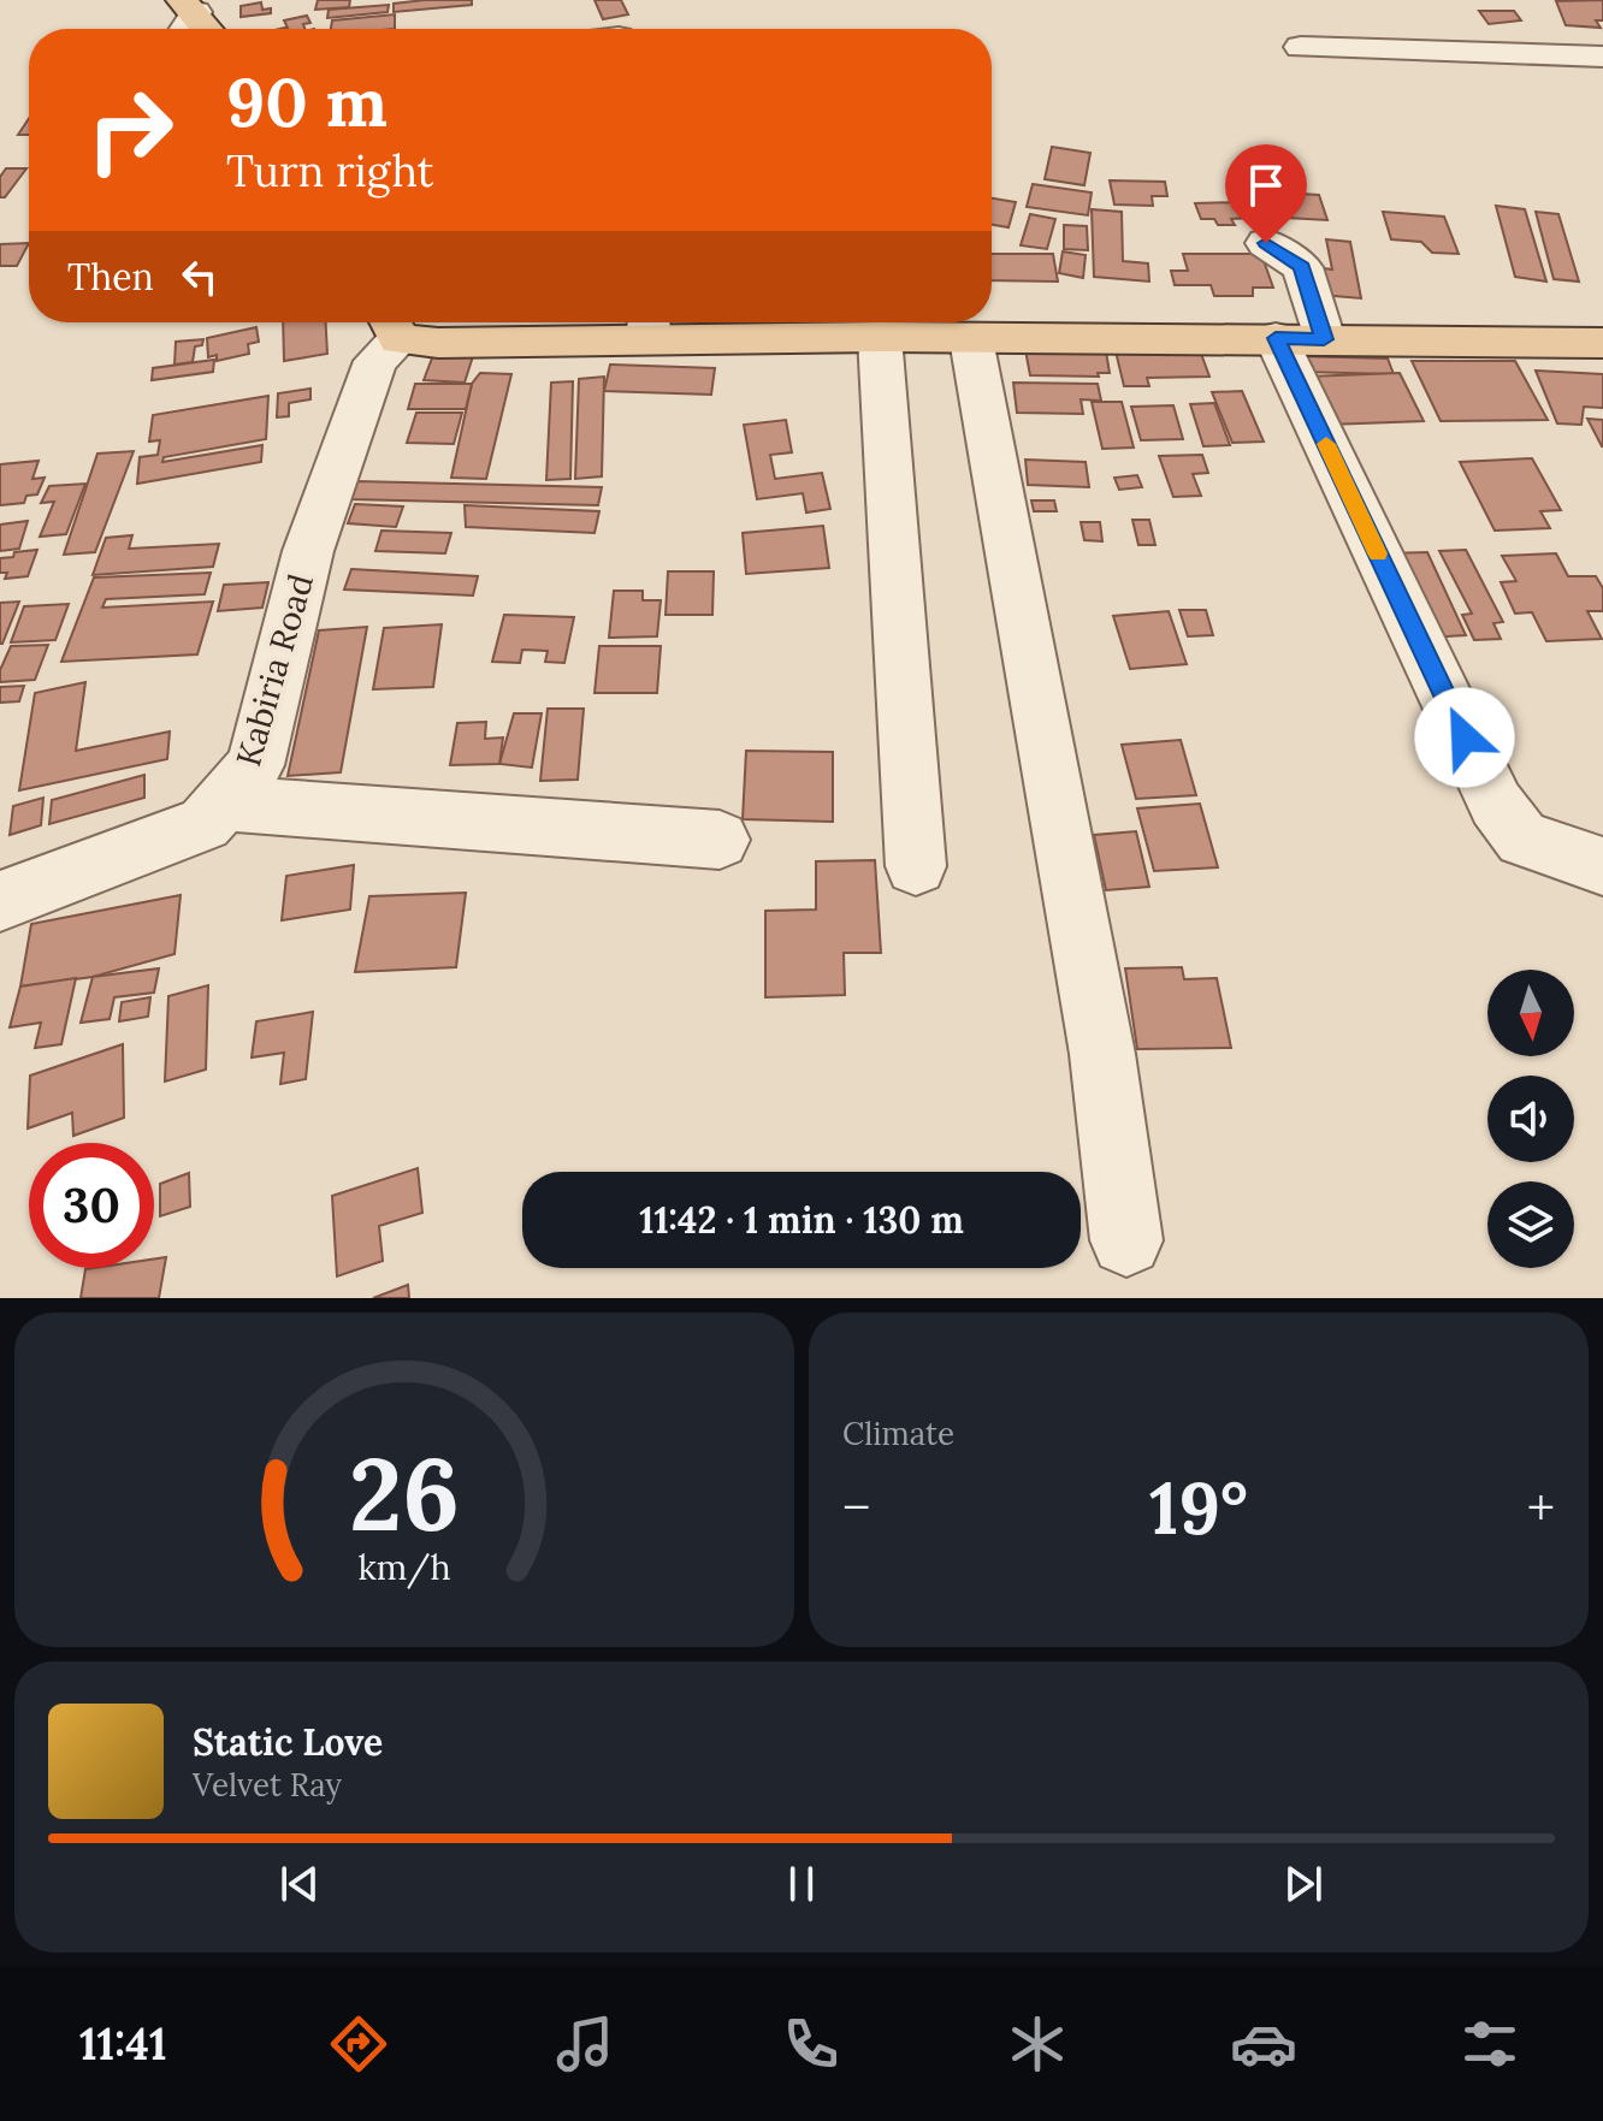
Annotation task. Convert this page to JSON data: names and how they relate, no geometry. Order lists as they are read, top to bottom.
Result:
{
  "streets": {
    "street": ["Kabiria Road"]
  },
  "north": "bottom",
  "page": {
    "turn": ["90 m", "Turn right"],
    "then": "Then",
    "limit": "30",
    "trip": "11:42 · 1 min · 130 m",
    "tile": "Climate",
    "heat": ["−", "19°", "+"],
    "song": ["Static Love", "Velvet Ray"],
    "tabs": "11:41",
    "gauge": ["26", "km/h"]
  }
}
